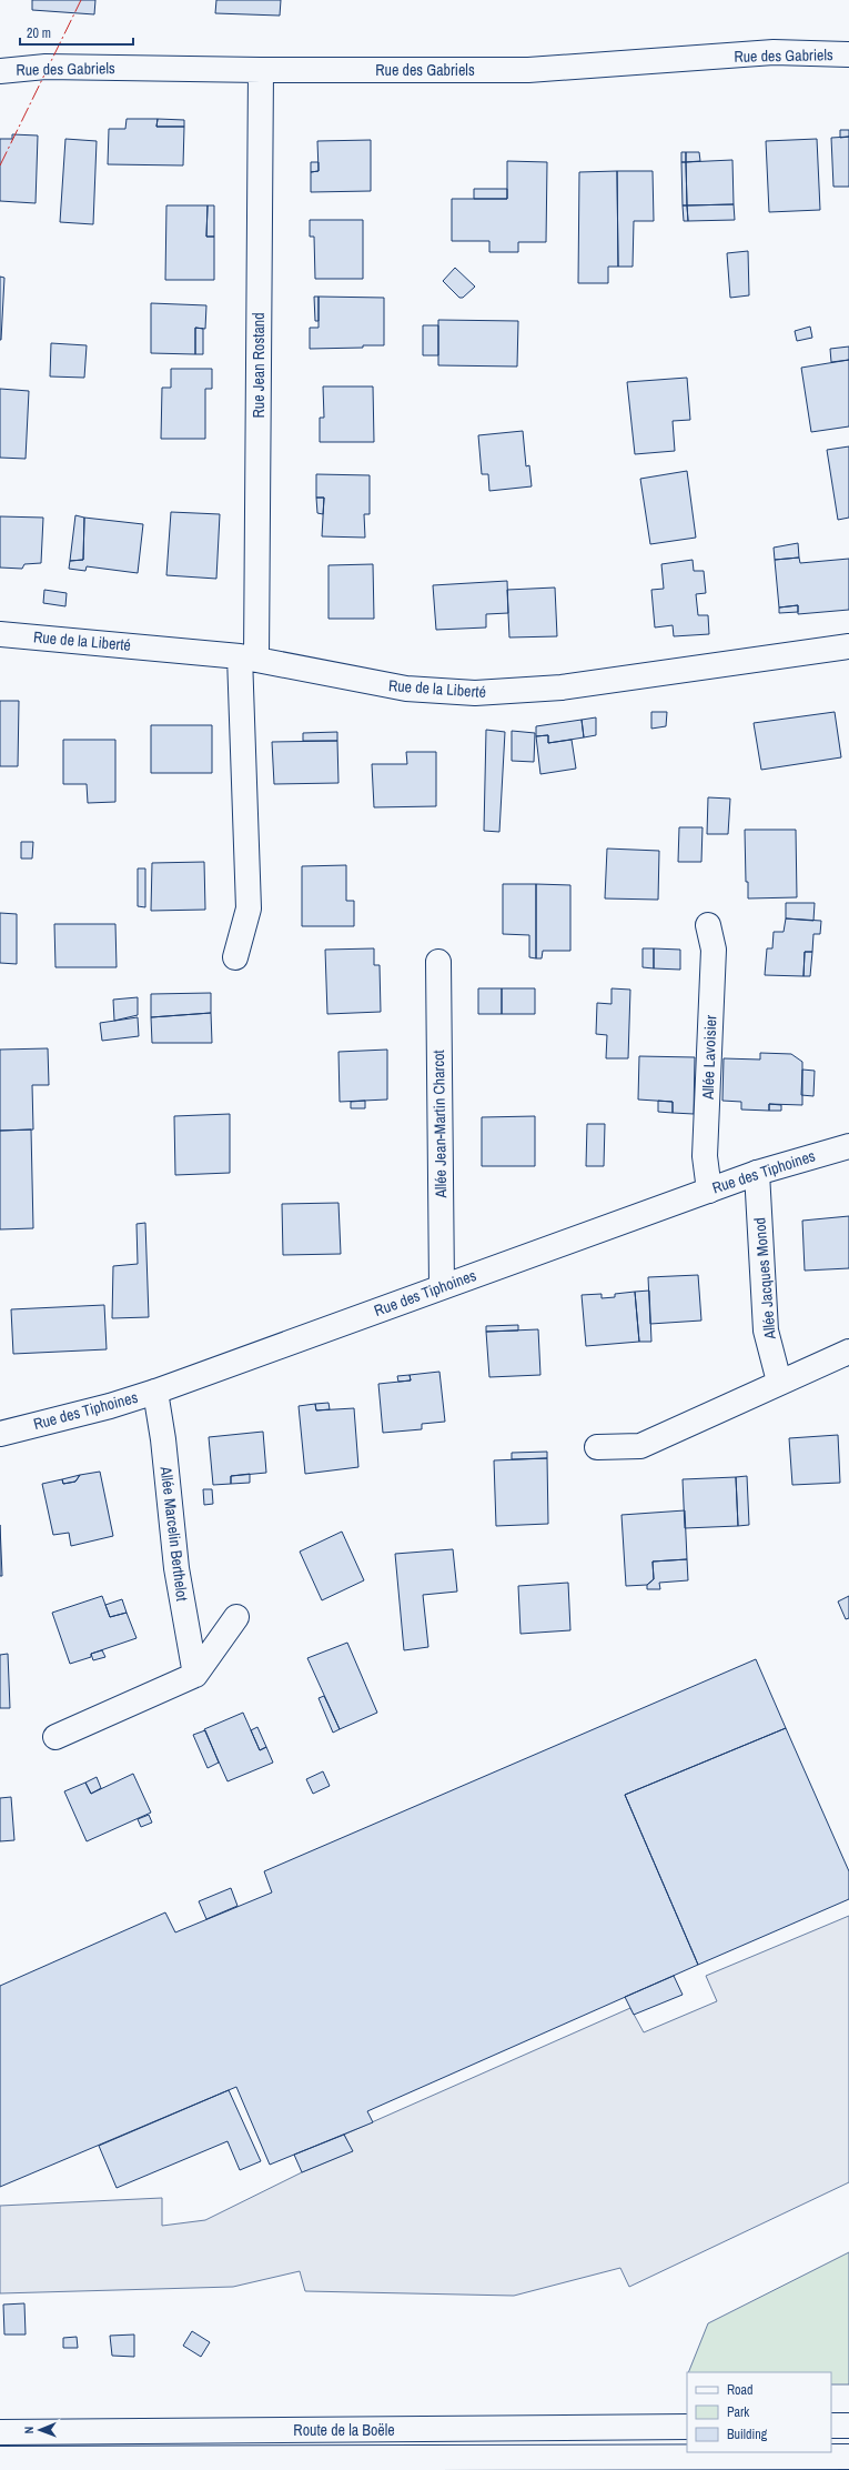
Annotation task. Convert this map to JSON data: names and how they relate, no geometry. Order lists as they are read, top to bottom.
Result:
{
  "streets": {
    "street": [
      "Rue des Gabriels",
      "Rue Jean Rostand",
      "Rue de la Liberté",
      "Allée Lavoisier",
      "Allée Jean-Martin Charcot",
      "Rue des Tiphoines",
      "Allée Jacques Monod",
      "Allée Marcelin Berthelot",
      "Route de la Boële"
    ]
  },
  "crossings": [
    ["Rue des Gabriels", "Rue Jean Rostand"],
    ["Rue Jean Rostand", "Rue de la Liberté"],
    ["Allée Lavoisier", "Rue des Tiphoines"],
    ["Allée Jean-Martin Charcot", "Rue des Tiphoines"],
    ["Rue des Tiphoines", "Allée Jacques Monod"],
    ["Rue des Tiphoines", "Allée Marcelin Berthelot"]
  ],
  "legend": ["Road", "Park", "Building"],
  "scale_bar": "20 m",
  "north": "left"
}
